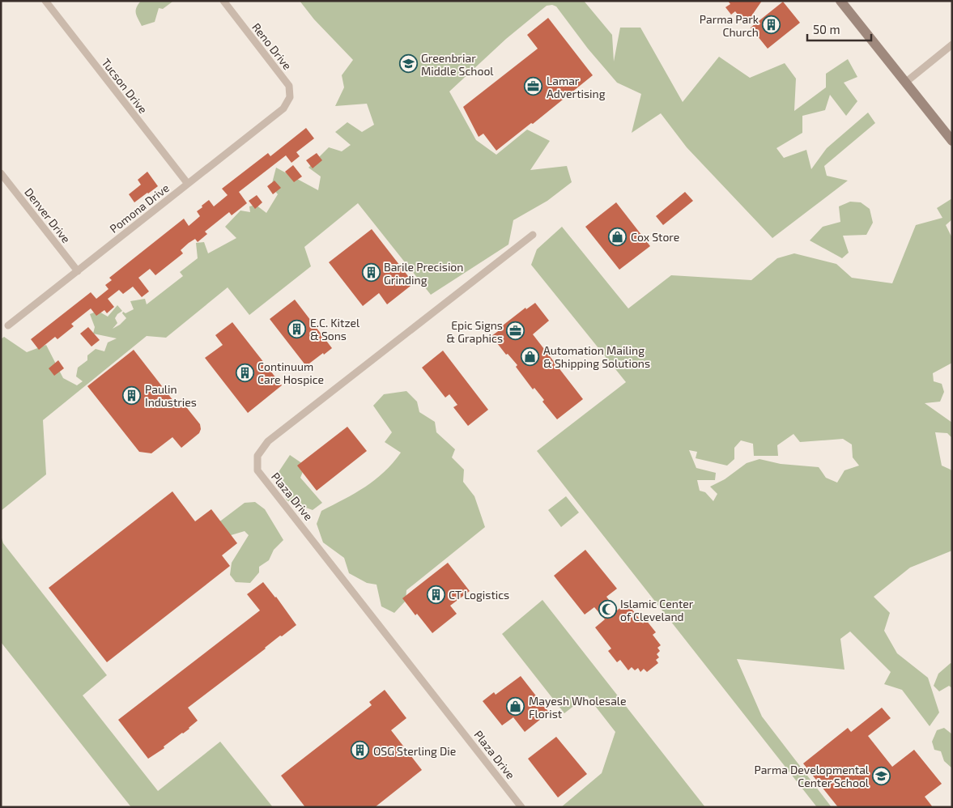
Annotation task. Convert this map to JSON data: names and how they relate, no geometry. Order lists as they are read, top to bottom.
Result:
{
  "streets": {
    "street": [
      "Reno Drive",
      "Tucson Drive",
      "Pomona Drive",
      "Denver Drive",
      "Plaza Drive"
    ]
  },
  "crossings": [
    ["Reno Drive", "Pomona Drive"],
    ["Tucson Drive", "Pomona Drive"],
    ["Pomona Drive", "Denver Drive"]
  ],
  "places": {
    "building": [
      "Parma Park Church",
      "Barile Precision Grinding",
      "E.C. Kitzel & Sons",
      "Continuum Care Hospice",
      "Paulin Industries",
      "CT Logistics",
      "OSG Sterling Die"
    ],
    "school or university": ["Greenbriar Middle School", "Parma Developmental Center School"],
    "office": ["Lamar Advertising", "Epic Signs & Graphics"],
    "shop": ["Cox Store", "Automation Mailing & Shipping Solutions", "Mayesh Wholesale Florist"],
    "mosque": ["Islamic Center of Cleveland"]
  },
  "scale_bar": "50 m"
}
